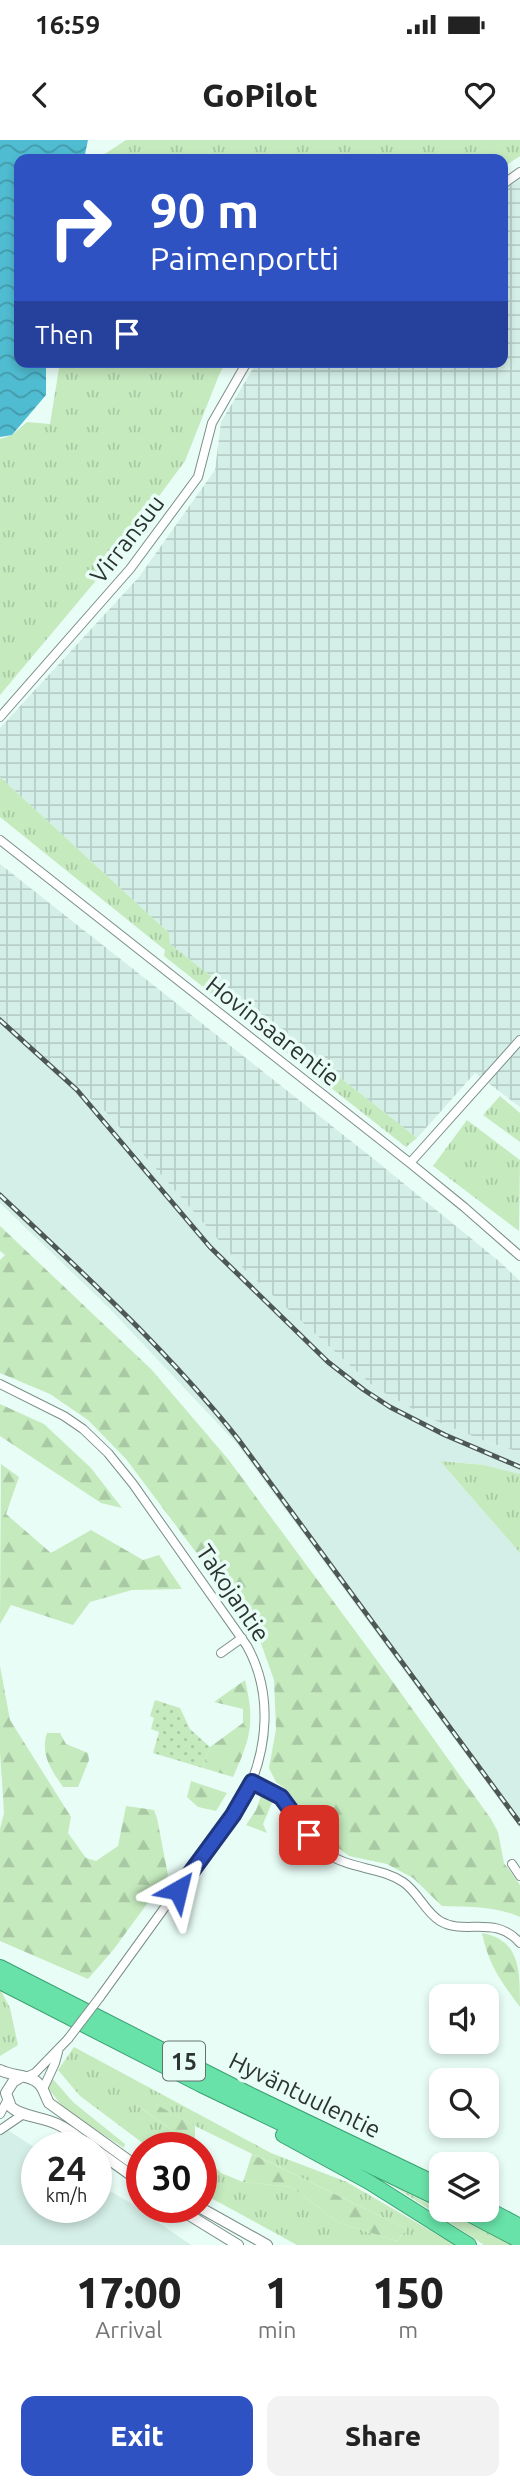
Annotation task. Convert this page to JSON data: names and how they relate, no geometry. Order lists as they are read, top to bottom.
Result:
{
  "streets": {
    "highway": ["15", "Hyväntuulentie"],
    "street": ["Virransuu", "Hovinsaarentie", "Takojantie"]
  },
  "page": {
    "status": "16:59",
    "header": "GoPilot",
    "turn": ["90 m", "Paimenportti"],
    "then": "Then",
    "speed": "24 km/h",
    "limit": "30",
    "eta": [
      "17:00",
      "Arrival",
      "1",
      "min",
      "150",
      "m"
    ],
    "buttons": ["Exit", "Share"]
  }
}
